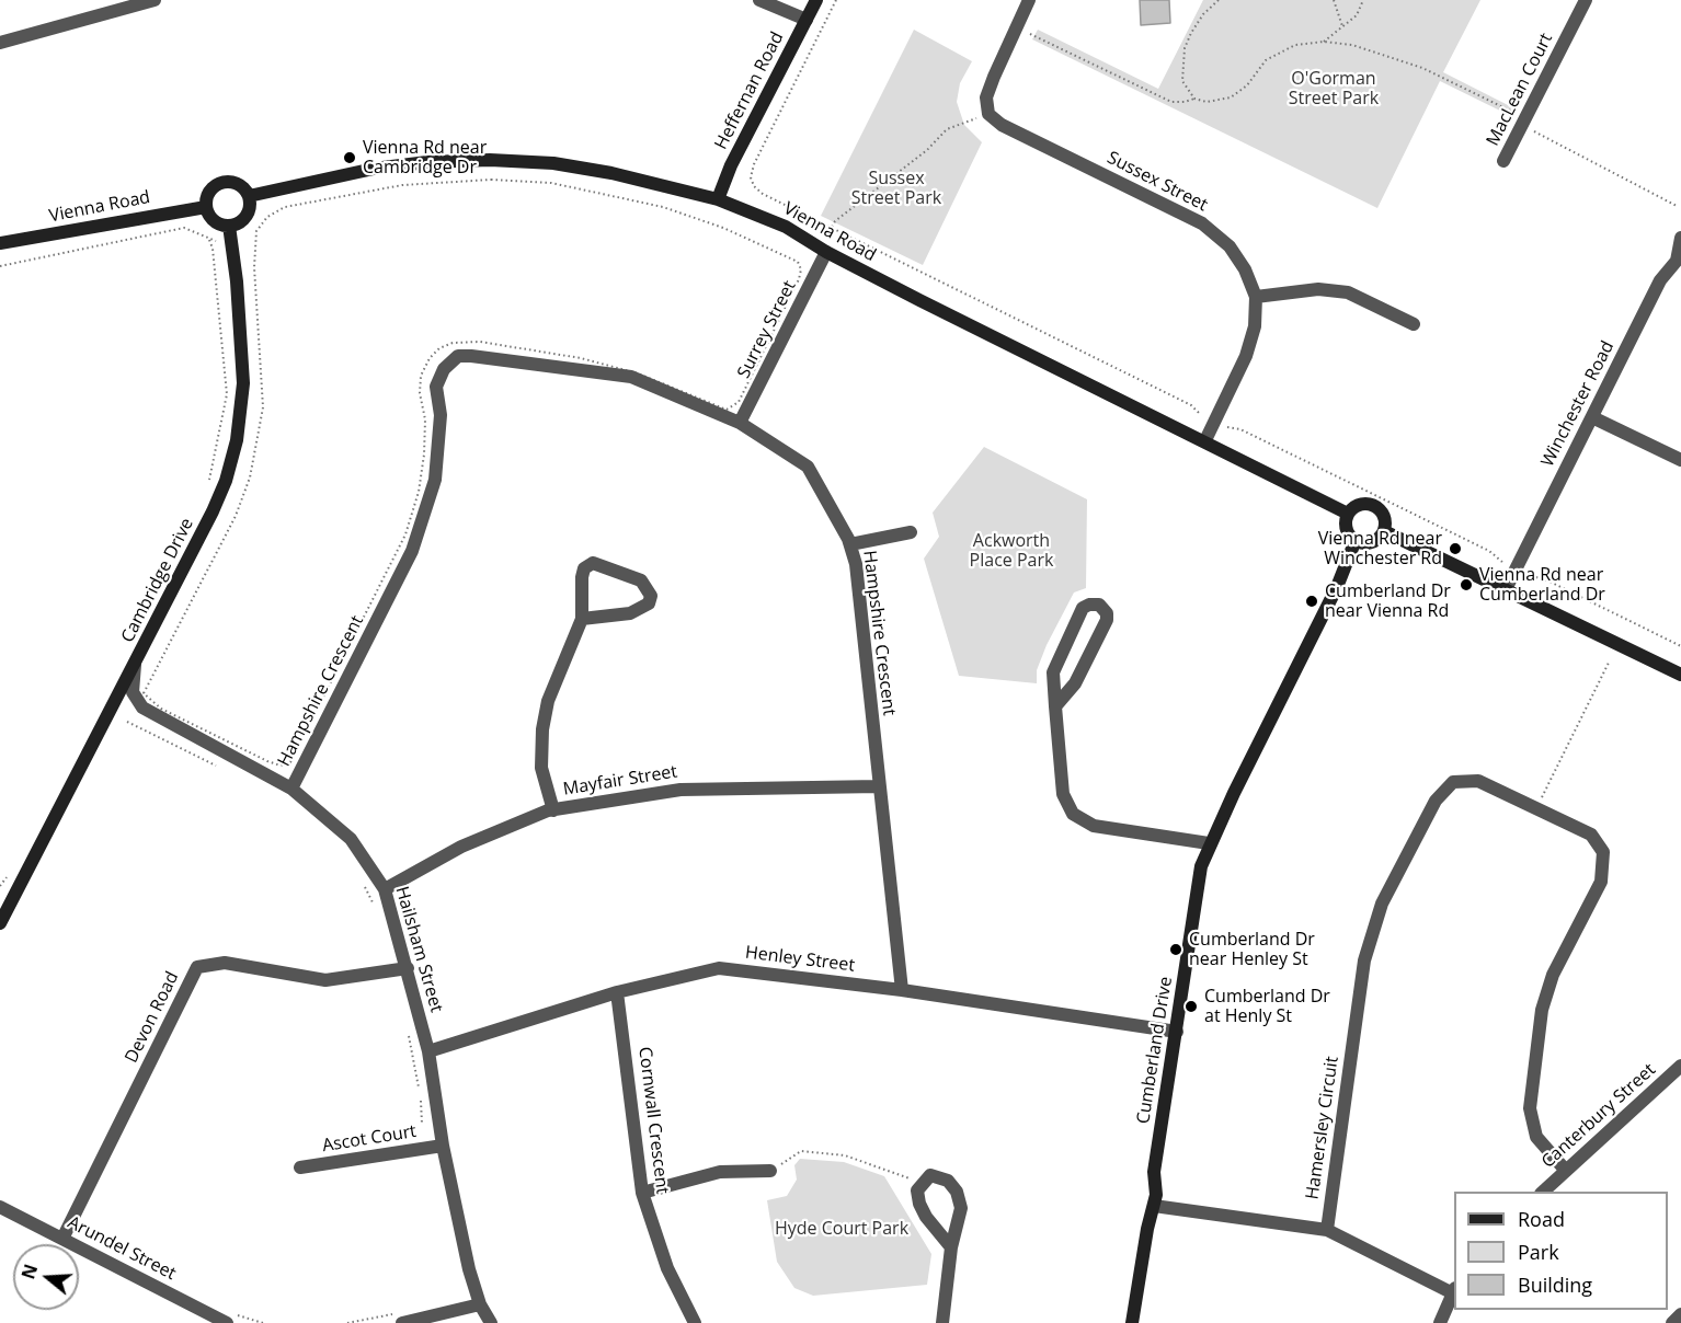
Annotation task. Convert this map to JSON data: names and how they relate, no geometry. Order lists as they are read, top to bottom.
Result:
{
  "streets": {
    "main road": [
      "Heffernan Road",
      "Vienna Road",
      "Cambridge Drive",
      "Cumberland Drive"
    ],
    "street": [
      "MacLean Court",
      "Sussex Street",
      "Surrey Street",
      "Winchester Road",
      "Hampshire Crescent",
      "Mayfair Street",
      "Hailsham Street",
      "Henley Street",
      "Devon Road",
      "Canterbury Street",
      "Cornwall Crescent",
      "Hamersley Circuit",
      "Ascot Court",
      "Arundel Street"
    ]
  },
  "crossings": [
    ["Heffernan Road", "Vienna Road"],
    ["Sussex Street", "Vienna Road"],
    ["Vienna Road", "Surrey Street"],
    ["Vienna Road", "Cambridge Drive"],
    ["Vienna Road", "Cumberland Drive"],
    ["Surrey Street", "Hampshire Crescent"],
    ["Cambridge Drive", "Hailsham Street"],
    ["Hampshire Crescent", "Mayfair Street"],
    ["Hampshire Crescent", "Hailsham Street"],
    ["Hampshire Crescent", "Henley Street"],
    ["Mayfair Street", "Hailsham Street"],
    ["Hailsham Street", "Henley Street"],
    ["Hailsham Street", "Devon Road"],
    ["Hailsham Street", "Ascot Court"],
    ["Henley Street", "Cumberland Drive"],
    ["Henley Street", "Cornwall Crescent"],
    ["Devon Road", "Arundel Street"],
    ["Canterbury Street", "Hamersley Circuit"]
  ],
  "parks": [
    "O'Gorman Street Park",
    "Sussex Street Park",
    "Ackworth Place Park",
    "Hyde Court Park"
  ],
  "places": [
    "Vienna Rd near Cambridge Dr",
    "Vienna Rd near Winchester Rd",
    "Vienna Rd near Cumberland Dr",
    "Cumberland Dr near Vienna Rd",
    "Cumberland Dr near Henley St",
    "Cumberland Dr at Henly St"
  ],
  "legend": ["Road", "Park", "Building"],
  "north": "left"
}
